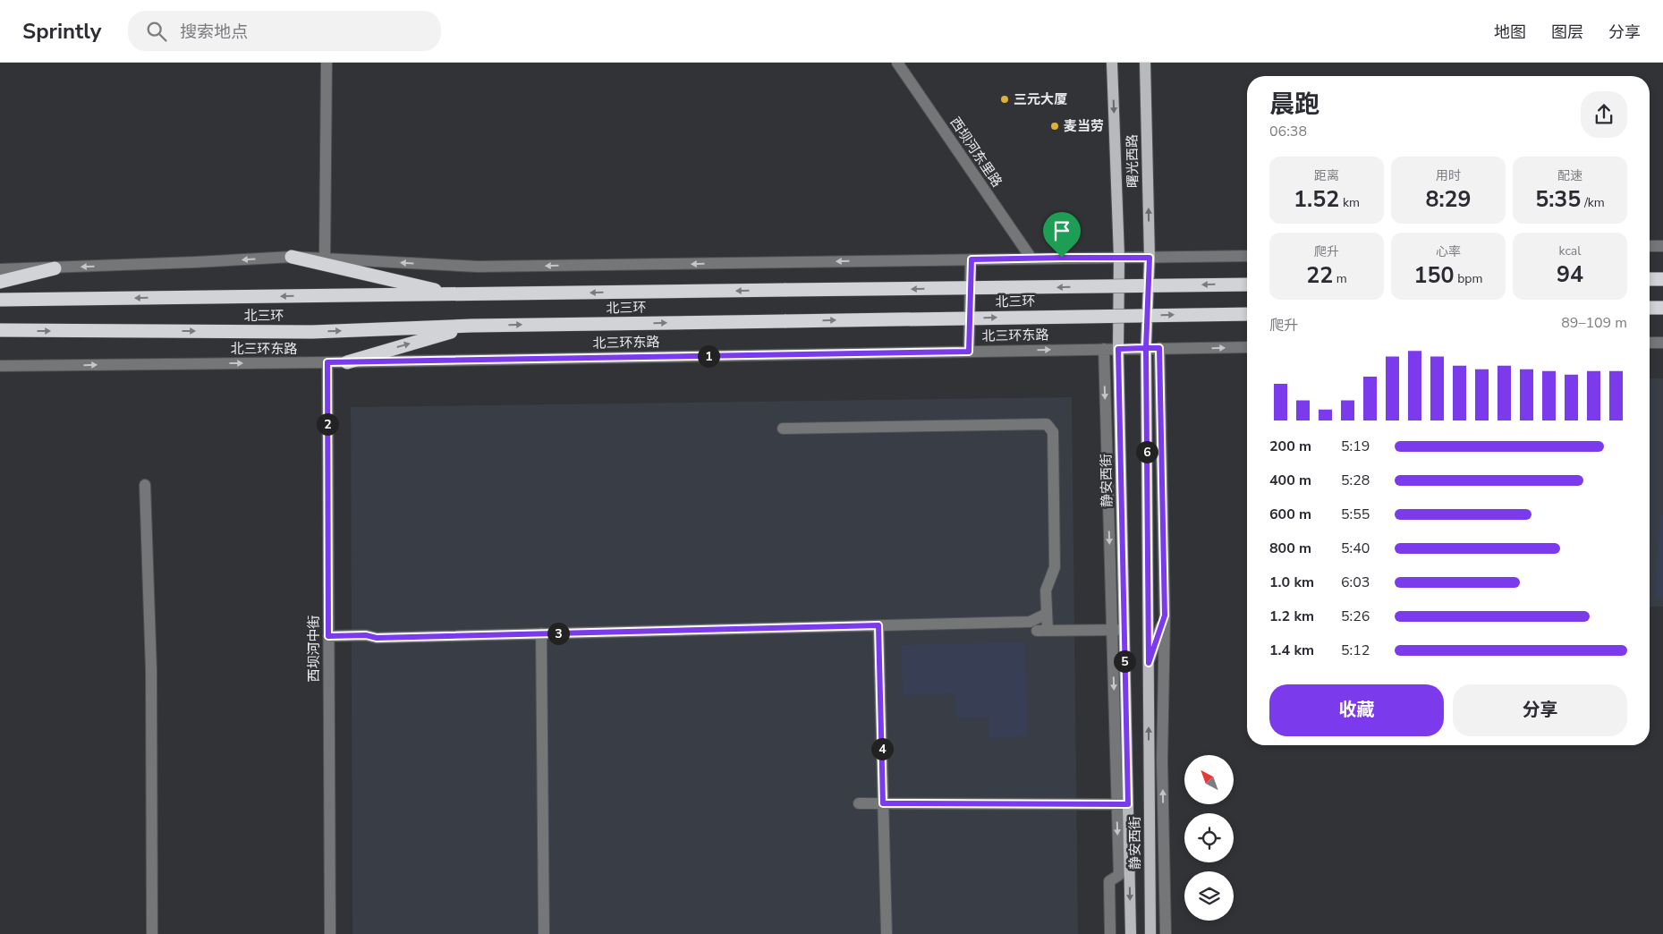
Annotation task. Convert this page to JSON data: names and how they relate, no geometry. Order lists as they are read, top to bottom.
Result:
{
  "streets": {
    "highway": ["北三环"],
    "main road": ["曙光西路", "静安西街"],
    "street": ["西坝河东里路", "北三环东路", "西坝河中街"]
  },
  "crossings": [
    ["曙光西路", "北三环东路"],
    ["曙光西路", "静安西街"],
    ["北三环东路", "静安西街"],
    ["北三环东路", "西坝河中街"]
  ],
  "places": ["三元大厦", "麦当劳"],
  "north": "top left",
  "page": {
    "header": "Sprintly",
    "search": "搜索地点",
    "nav": ["地图", "图层", "分享"],
    "heading": ["晨跑", "06:38"],
    "stats": [
      ["距离", "1.52 km"],
      ["用时", "8:29"],
      ["配速", "5:35 /km"],
      ["爬升", "22 m"],
      ["心率", "150 bpm"],
      ["kcal", "94"]
    ],
    "chart": ["爬升", "89–109 m"],
    "pins": [
      "1",
      "2",
      "6",
      "3",
      "5",
      "4"
    ],
    "list": [
      {
        "name": "200 m",
        "note": "5:19"
      },
      {
        "name": "400 m",
        "note": "5:28"
      },
      {
        "name": "600 m",
        "note": "5:55"
      },
      {
        "name": "800 m",
        "note": "5:40"
      },
      {
        "name": "1.0 km",
        "note": "6:03"
      },
      {
        "name": "1.2 km",
        "note": "5:26"
      },
      {
        "name": "1.4 km",
        "note": "5:12"
      }
    ],
    "buttons": ["收藏", "分享"]
  }
}
